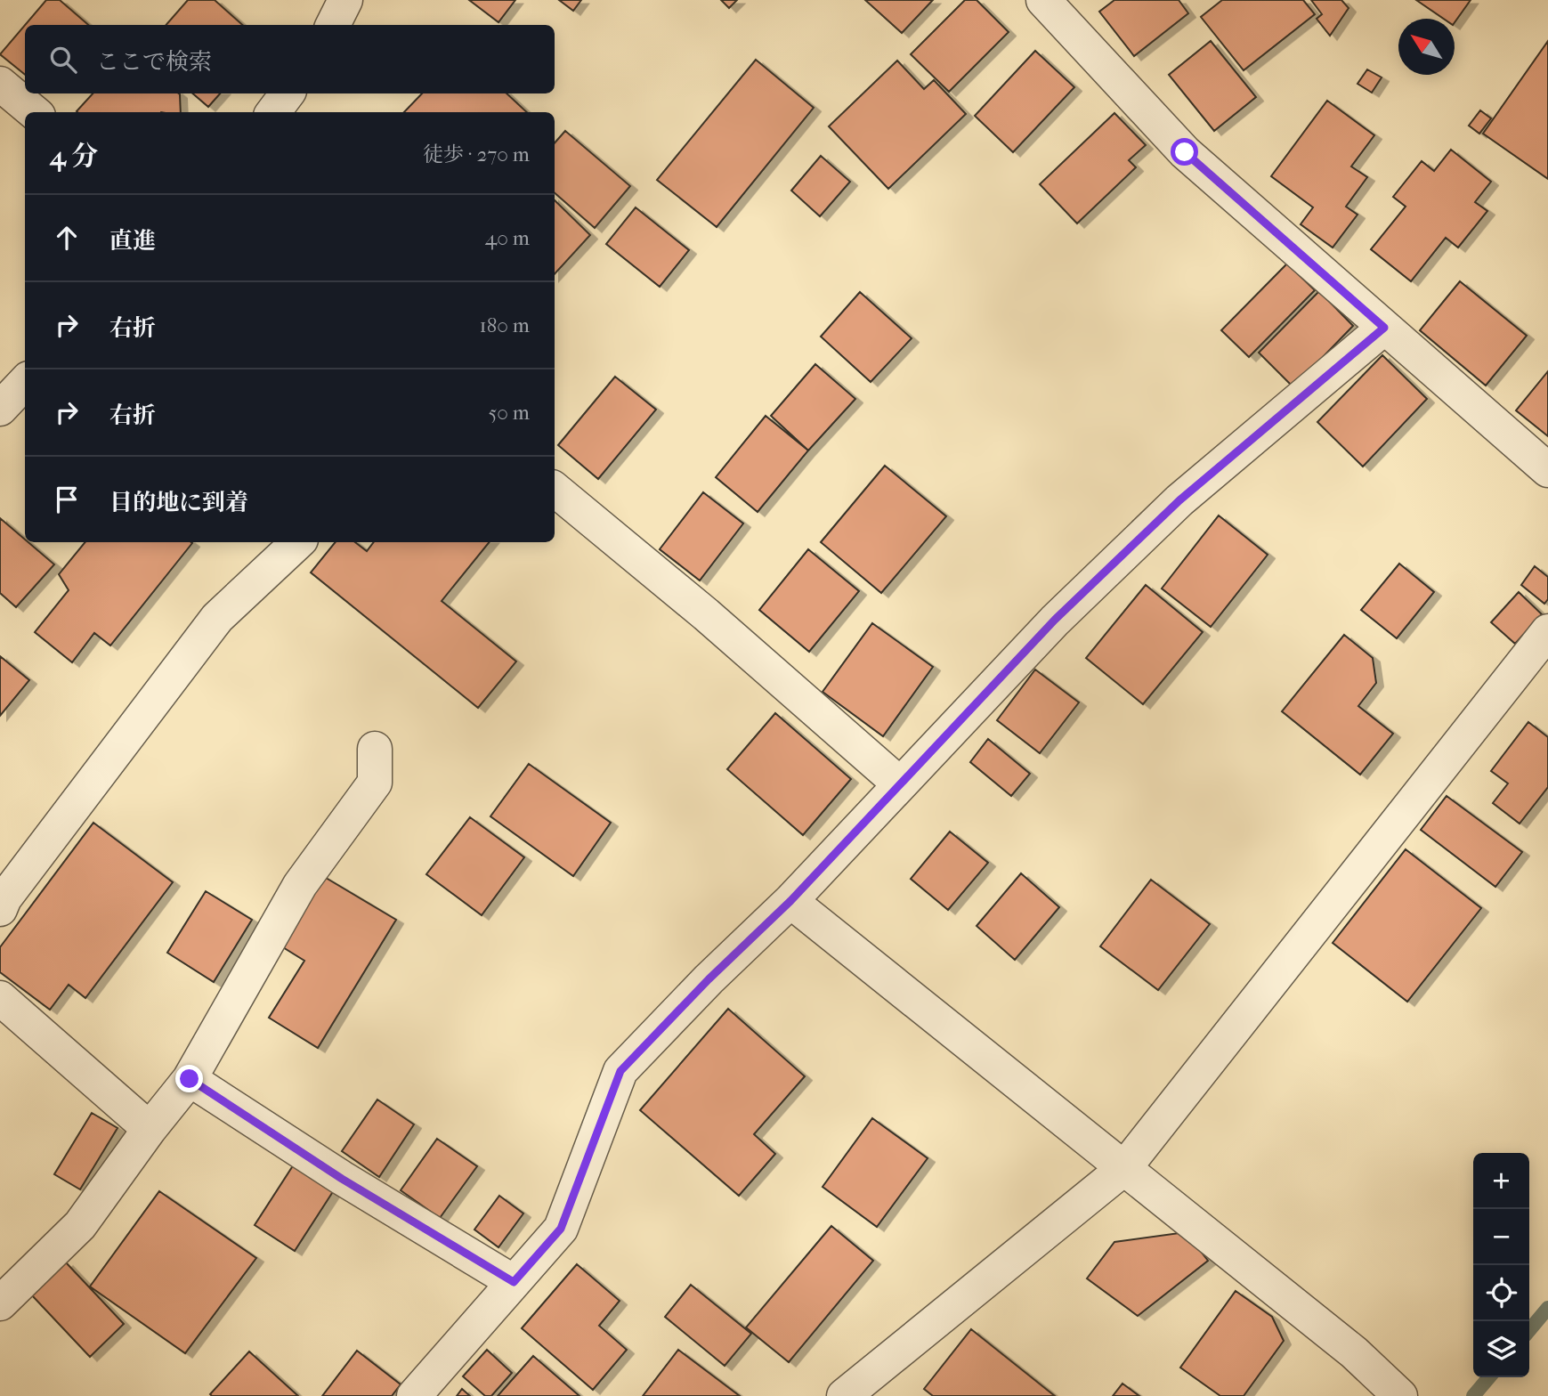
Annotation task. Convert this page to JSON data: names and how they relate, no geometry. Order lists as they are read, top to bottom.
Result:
{
  "north": "top left",
  "page": {
    "search": "ここで検索",
    "heading": ["4 分", "徒歩 · 270 m"],
    "list": [
      ["直進", "40 m"],
      ["右折", "180 m"],
      ["右折", "50 m"],
      "目的地に到着"
    ],
    "map_buttons": ["+", "−"]
  }
}
